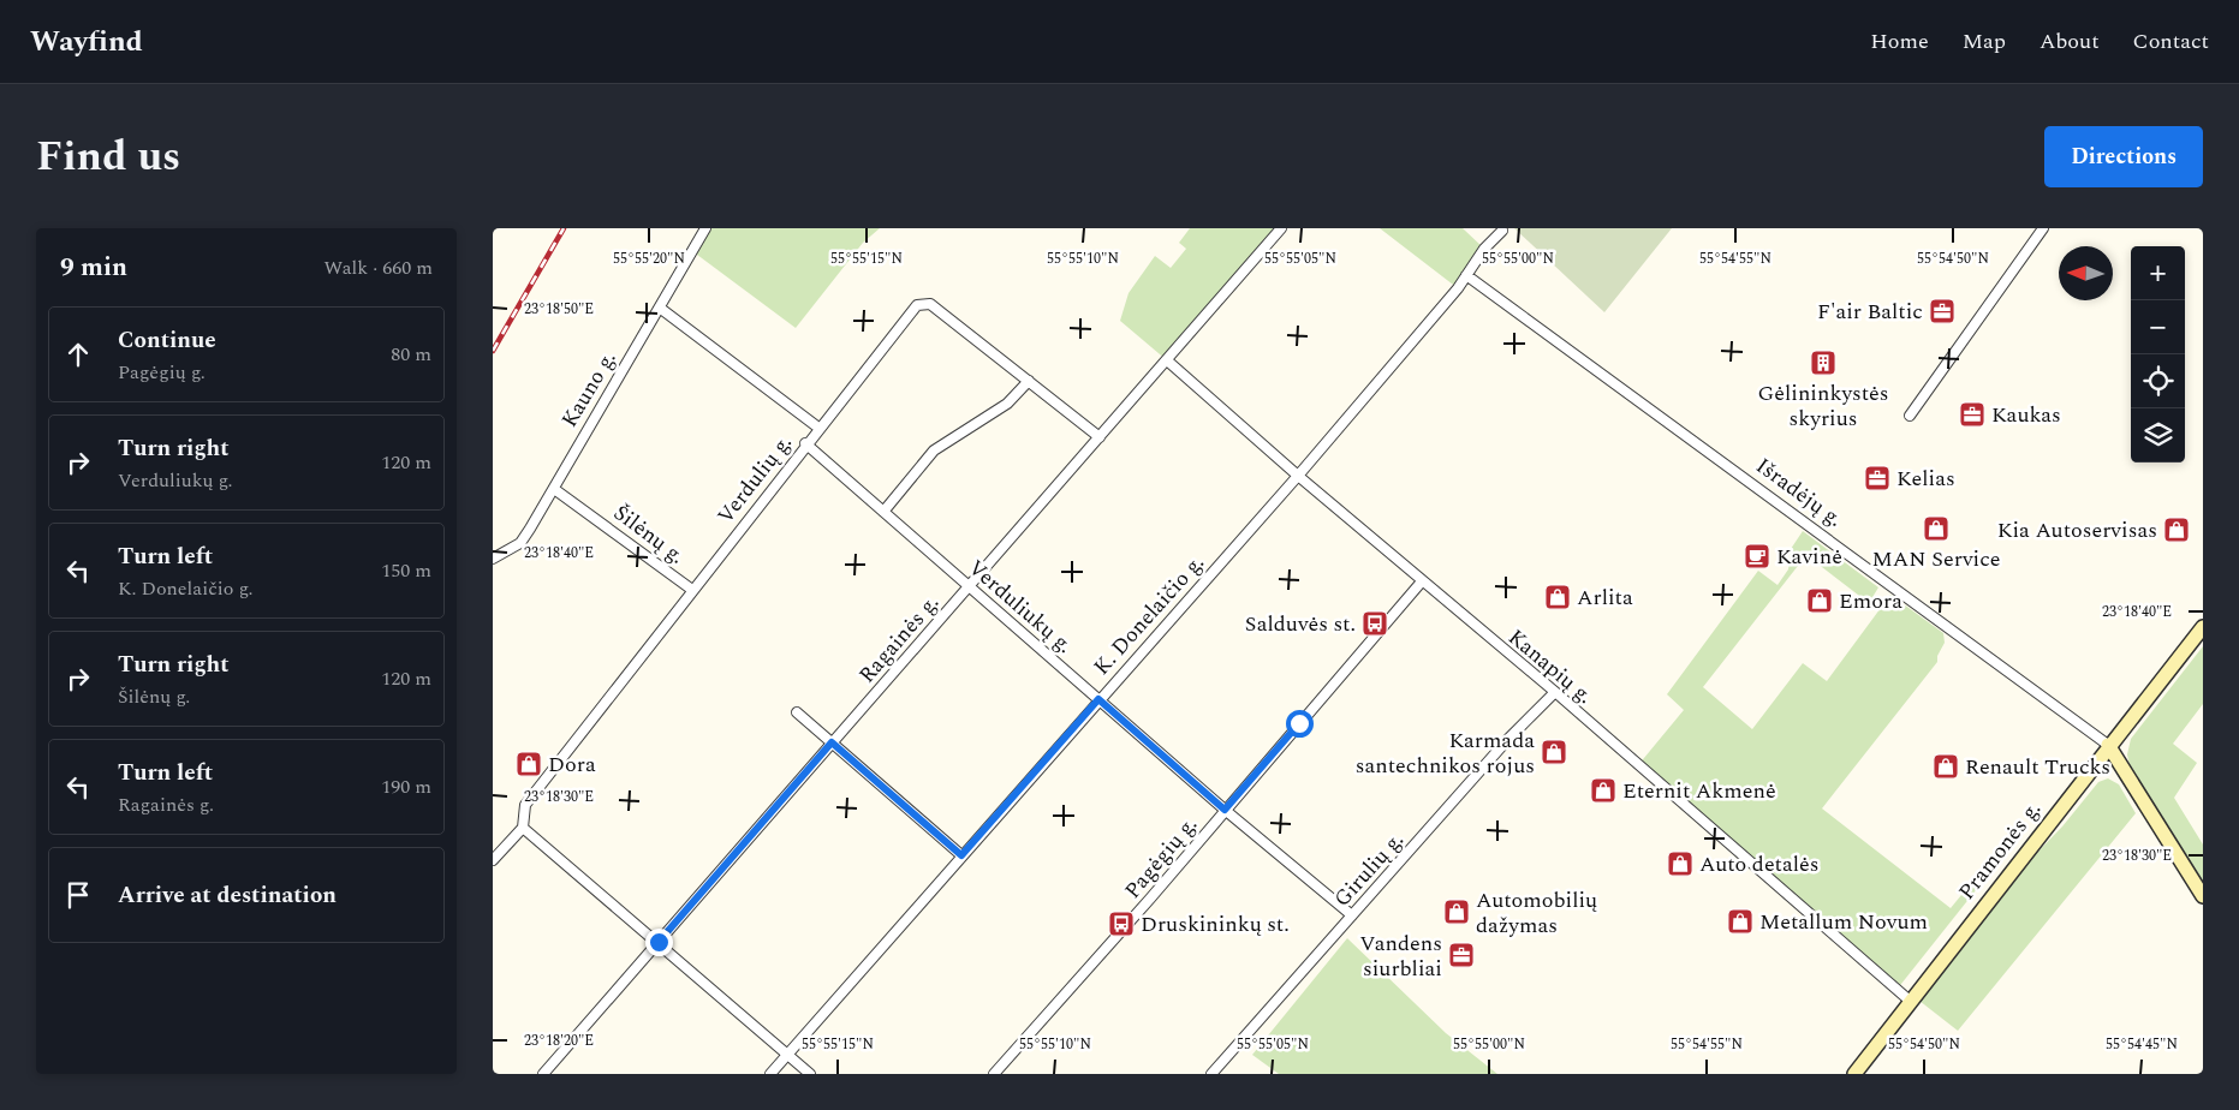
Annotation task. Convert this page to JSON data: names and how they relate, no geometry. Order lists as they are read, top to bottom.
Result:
{
  "streets": {
    "main road": ["Išradėjų g.", "Pramonės g."],
    "street": [
      "Kauno g.",
      "Verdulių g.",
      "Šilėnų g.",
      "Verduliukų g.",
      "K. Donelaičio g.",
      "Ragainės g.",
      "Kanapių g.",
      "Pagėgių g.",
      "Girulių g."
    ]
  },
  "crossings": [
    ["Kauno g.", "Šilėnų g."],
    ["Verdulių g.", "Šilėnų g."],
    ["Verdulių g.", "Verduliukų g."],
    ["Verdulių g.", "Ragainės g."],
    ["Išradėjų g.", "K. Donelaičio g."],
    ["Išradėjų g.", "Pramonės g."],
    ["Verduliukų g.", "K. Donelaičio g."],
    ["Verduliukų g.", "Ragainės g."],
    ["Verduliukų g.", "Pagėgių g."],
    ["Verduliukų g.", "Girulių g."],
    ["K. Donelaičio g.", "Kanapių g."],
    ["Ragainės g.", "Kanapių g."],
    ["Kanapių g.", "Pramonės g."],
    ["Kanapių g.", "Pagėgių g."],
    ["Kanapių g.", "Girulių g."]
  ],
  "places": {
    "office": [
      "F'air Baltic",
      "Kaukas",
      "Kelias",
      "Vandens siurbliai"
    ],
    "building": ["Gėlininkystės skyrius"],
    "shop": [
      "MAN Service",
      "Kia Autoservisas",
      "Arlita",
      "Emora",
      "Karmada santechnikos rojus",
      "Dora",
      "Renault Trucks",
      "Eternit Akmenė",
      "Auto detalės",
      "Automobilių dažymas",
      "Metallum Novum"
    ],
    "cafe": ["Kavinė"],
    "bus stop": ["Salduvės st.", "Druskininkų st."]
  },
  "north": "left",
  "page": {
    "header": "Wayfind",
    "nav": [
      "Home",
      "Map",
      "About",
      "Contact"
    ],
    "title": "Find us",
    "buttons": "Directions",
    "heading": ["9 min", "Walk · 660 m"],
    "map_buttons": ["+", "−"],
    "list": [
      ["Continue", "Pagėgių g.", "80 m"],
      ["Turn right", "Verduliukų g.", "120 m"],
      ["Turn left", "K. Donelaičio g.", "150 m"],
      ["Turn right", "Šilėnų g.", "120 m"],
      ["Turn left", "Ragainės g.", "190 m"],
      "Arrive at destination"
    ]
  },
  "coordinates": [
    "55°55'20\"N",
    "55°55'15\"N",
    "55°55'10\"N",
    "55°55'05\"N",
    "55°55'00\"N",
    "55°54'55\"N",
    "55°54'50\"N",
    "23°18'50\"E",
    "23°18'40\"E",
    "23°18'30\"E",
    "23°18'20\"E",
    "55°54'45\"N"
  ]
}
